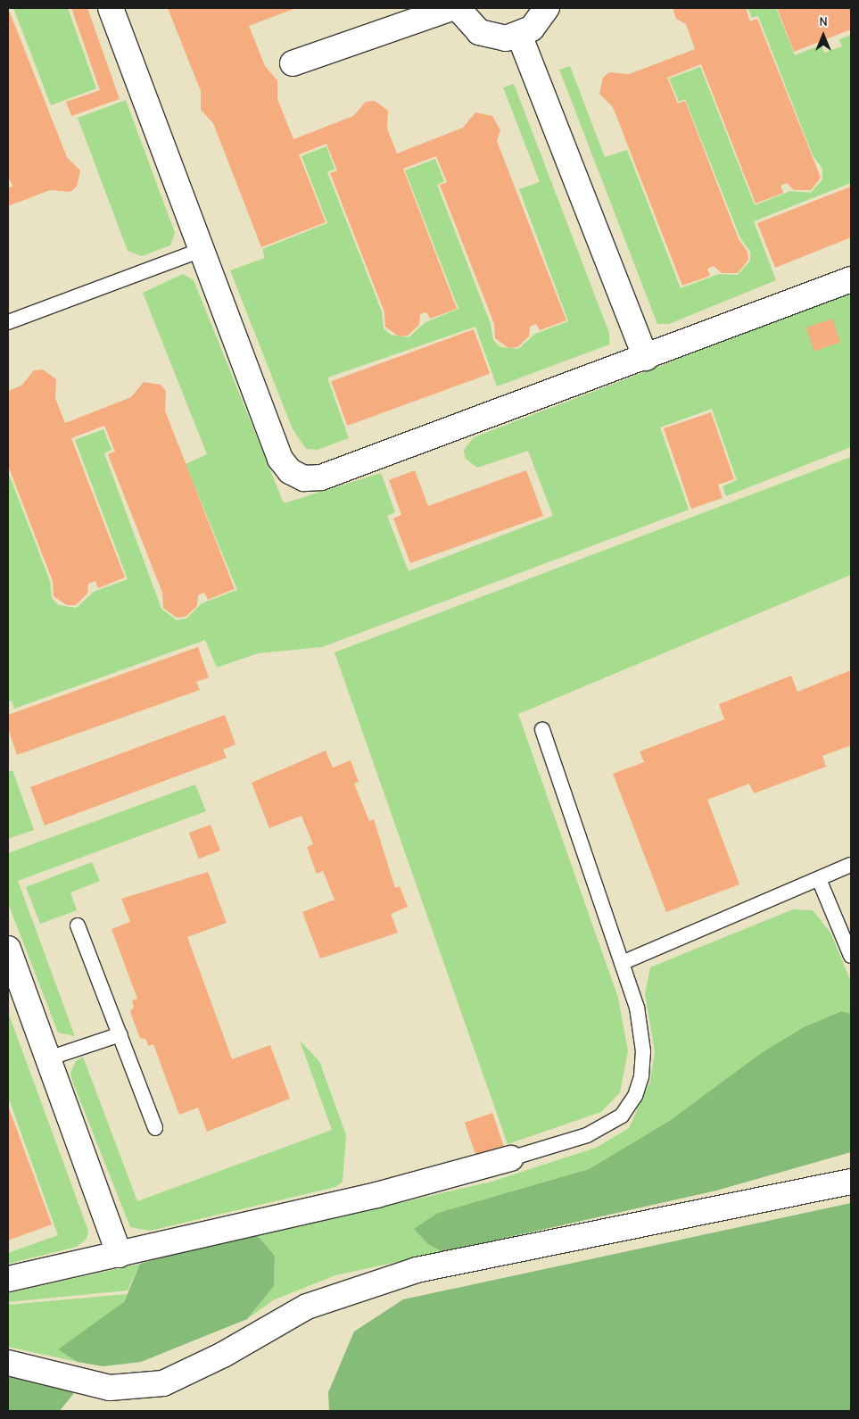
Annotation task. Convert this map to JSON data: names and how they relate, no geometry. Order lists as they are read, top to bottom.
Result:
{
  "north": "top"
}
